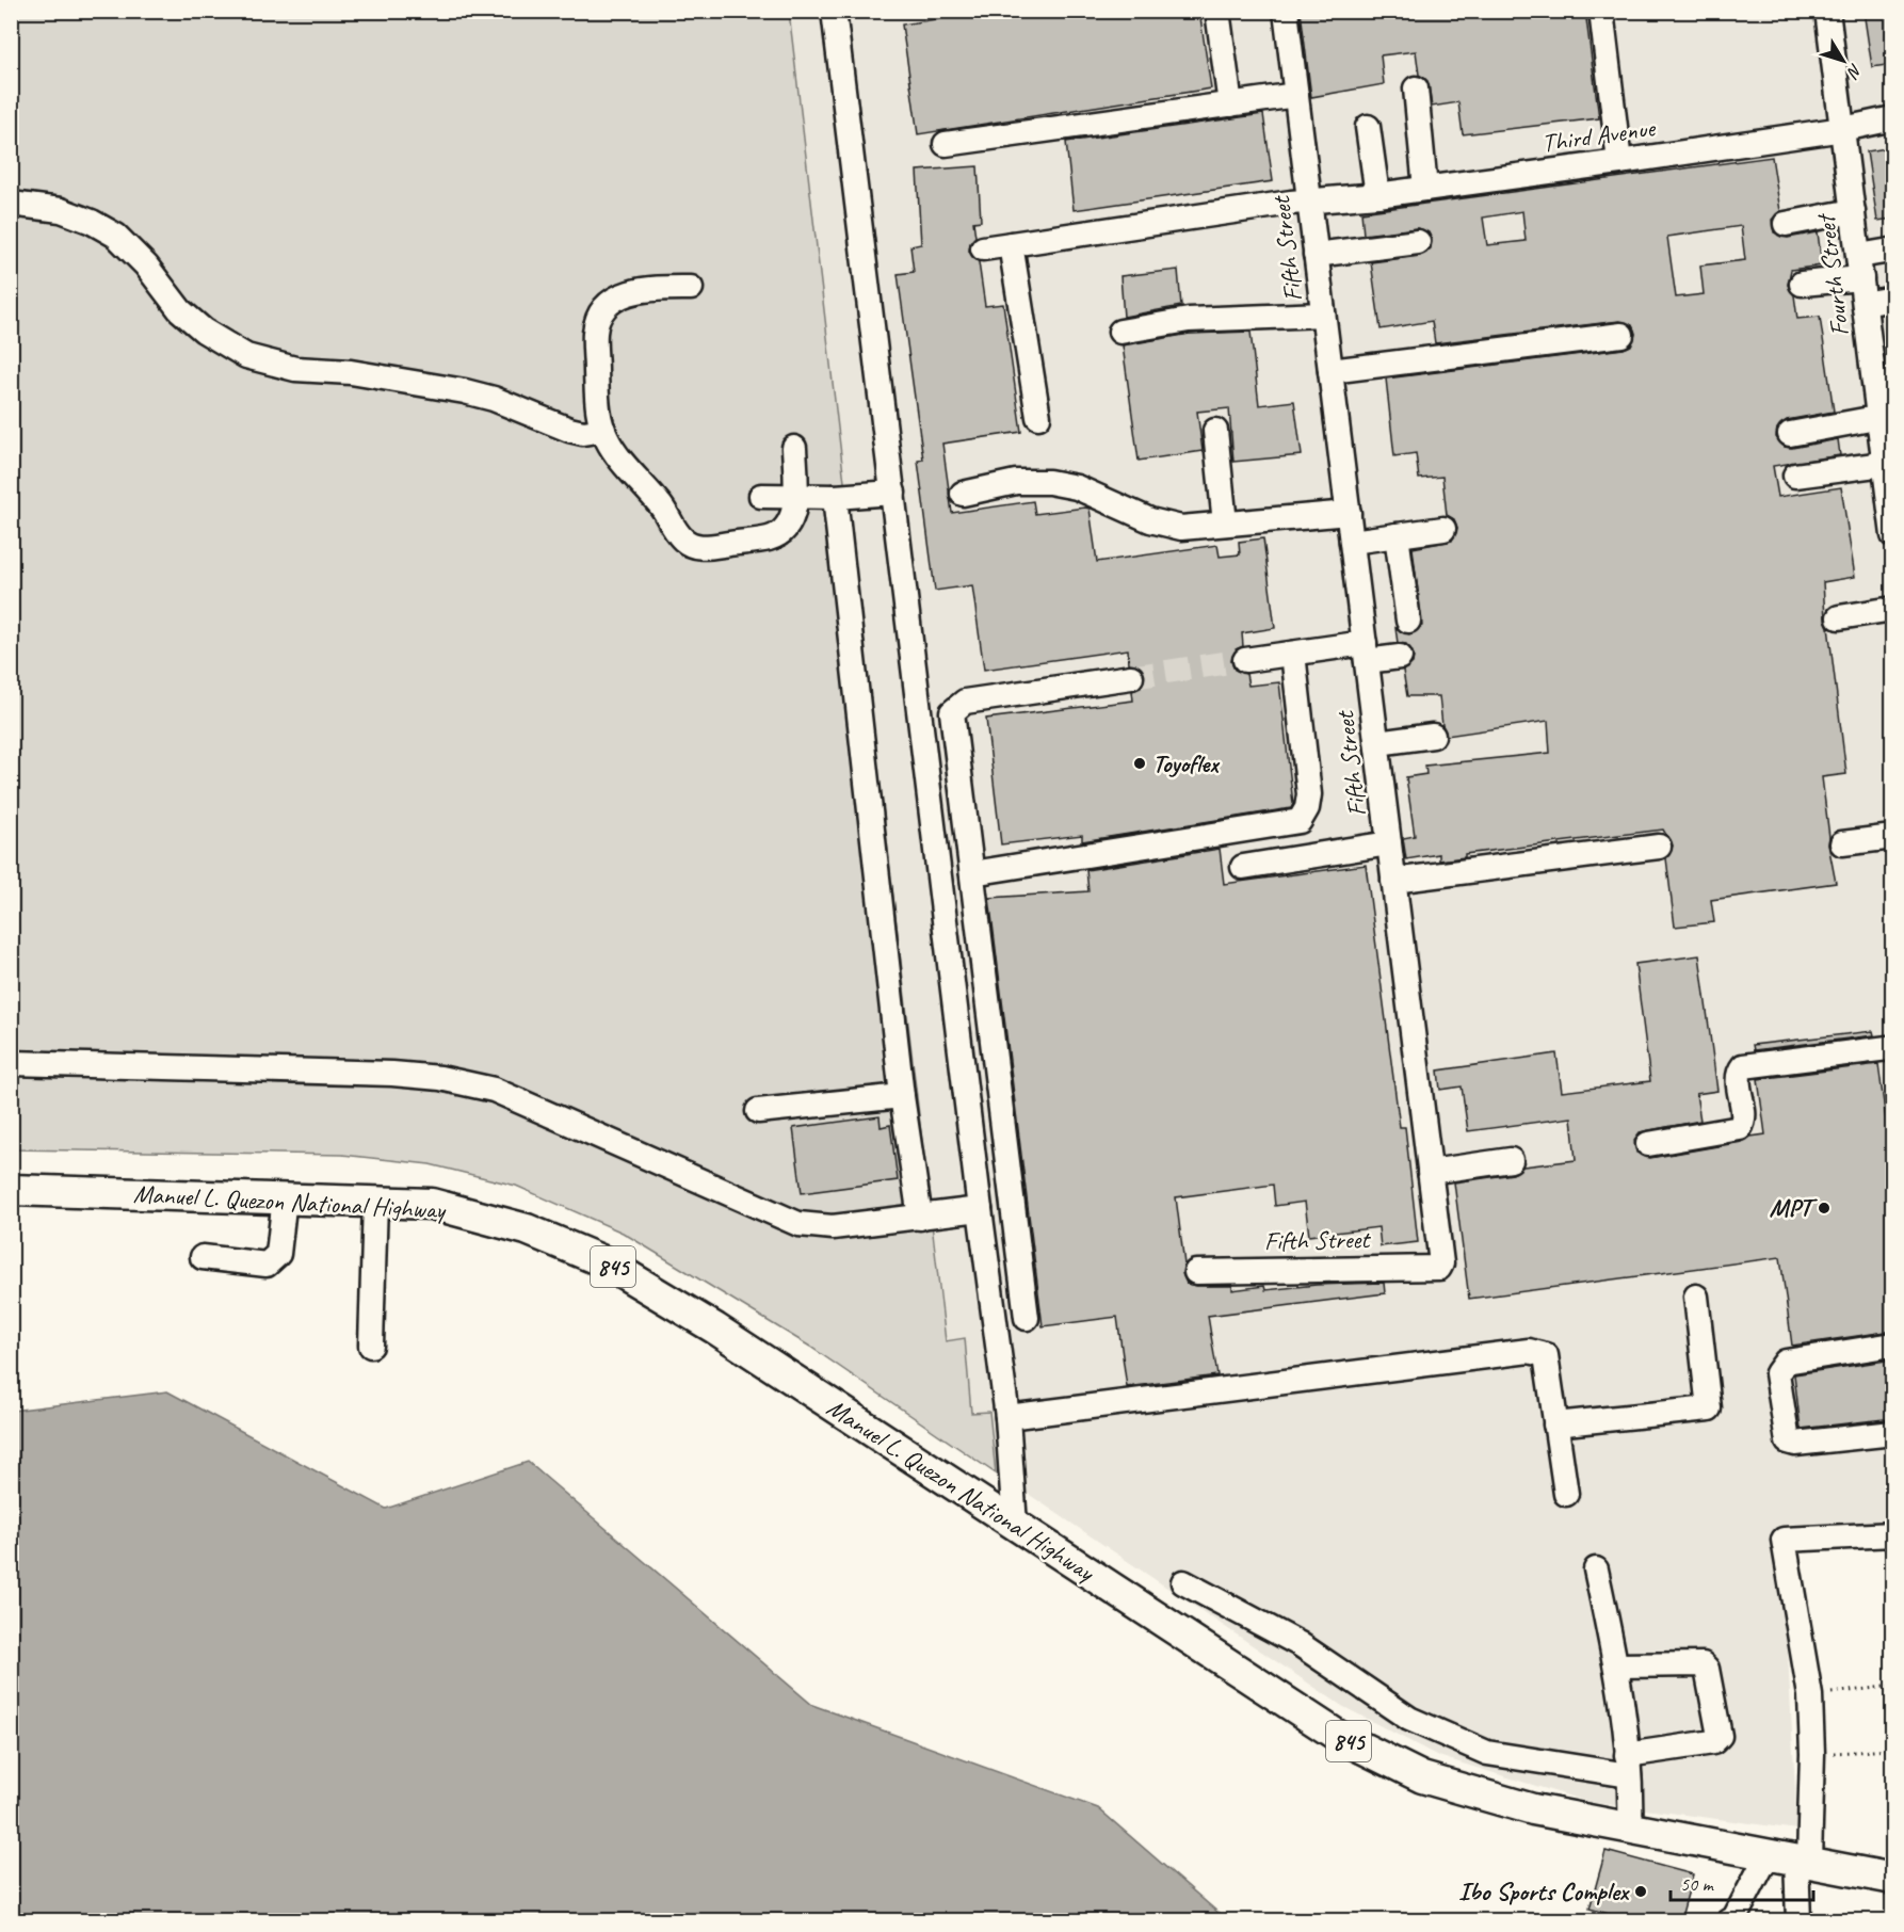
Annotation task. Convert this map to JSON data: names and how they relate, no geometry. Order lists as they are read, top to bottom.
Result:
{
  "streets": {
    "main road": ["Manuel L. Quezon National Highway", "845"],
    "street": ["Third Avenue", "Fifth Street", "Fourth Street"]
  },
  "crossings": [
    ["Third Avenue", "Fifth Street"],
    ["Third Avenue", "Fourth Street"]
  ],
  "places": ["Toyoflex", "MPT", "Ibo Sports Complex"],
  "scale_bar": "50 m",
  "north": "bottom right"
}
